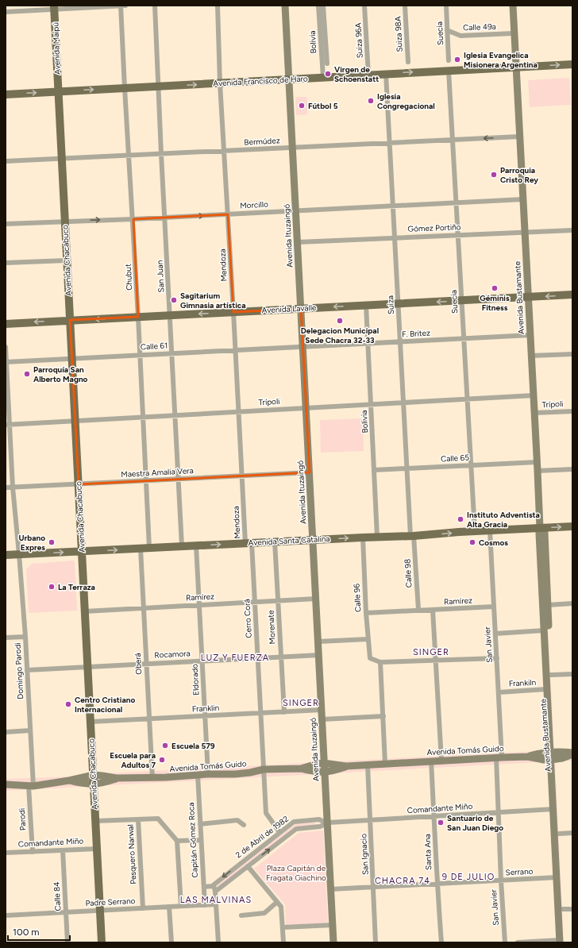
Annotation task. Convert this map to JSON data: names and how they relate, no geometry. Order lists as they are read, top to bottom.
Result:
{
  "streets": {
    "main road": [
      "Avenida Maipú",
      "Avenida Francisco de Haro",
      "Avenida Ituzaingó",
      "Avenida Chacabuco",
      "Avenida Bustamante",
      "Avenida Lavalle",
      "Avenida Santa Catalina",
      "Avenida Tomás Guido"
    ],
    "street": [
      "Calle 49a",
      "Suecia",
      "Suiza 98A",
      "Suiza 96A",
      "Bolivia",
      "Bermúdez",
      "Morcillo",
      "Gómez Portiño",
      "Mendoza",
      "San Juan",
      "Chubut",
      "Suiza",
      "F. Britez",
      "Calle 61",
      "Trípoli",
      "Calle 65",
      "Maestra Amalia Vera",
      "Calle 98",
      "Ramírez",
      "Calle 96",
      "Cerro Corá",
      "Morenate",
      "San Javier",
      "Rocamora",
      "Oberá",
      "Domingo Parodi",
      "Eldorado",
      "Frankiln",
      "Franklin",
      "Comandante Miño",
      "Parodi",
      "2 de Abril de 1982",
      "Capitán Gómez Roca",
      "Santa Ana",
      "Pesquero Narwal",
      "San Ignacio",
      "Serrano",
      "Calle 84",
      "Padre Serrano"
    ]
  },
  "crossings": [
    ["Calle 49a", "Suecia"],
    ["Calle 49a", "Avenida Bustamante"],
    ["Suecia", "Avenida Francisco de Haro"],
    ["Suecia", "Bermúdez"],
    ["Suecia", "Morcillo"],
    ["Suecia", "Gómez Portiño"],
    ["Suecia", "Avenida Lavalle"],
    ["Suecia", "F. Britez"],
    ["Suecia", "Trípoli"],
    ["Suecia", "Calle 65"],
    ["Suecia", "Avenida Santa Catalina"],
    ["Suiza 96A", "Avenida Francisco de Haro"],
    ["Bolivia", "Avenida Francisco de Haro"],
    ["Bolivia", "Avenida Lavalle"],
    ["Bolivia", "F. Britez"],
    ["Bolivia", "Trípoli"],
    ["Bolivia", "Calle 65"],
    ["Bolivia", "Avenida Santa Catalina"],
    ["Avenida Maipú", "Avenida Francisco de Haro"],
    ["Avenida Maipú", "Avenida Chacabuco"],
    ["Avenida Francisco de Haro", "Avenida Ituzaingó"],
    ["Avenida Francisco de Haro", "Avenida Chacabuco"],
    ["Avenida Francisco de Haro", "Mendoza"],
    ["Avenida Francisco de Haro", "San Juan"],
    ["Avenida Francisco de Haro", "Chubut"],
    ["Avenida Francisco de Haro", "Avenida Bustamante"],
    ["Avenida Francisco de Haro", "Suiza"],
    ["Bermúdez", "Avenida Ituzaingó"],
    ["Bermúdez", "Avenida Chacabuco"],
    ["Bermúdez", "Mendoza"],
    ["Bermúdez", "San Juan"],
    ["Bermúdez", "Chubut"],
    ["Bermúdez", "Avenida Bustamante"],
    ["Bermúdez", "Suiza"],
    ["Morcillo", "Avenida Ituzaingó"],
    ["Morcillo", "Avenida Chacabuco"],
    ["Morcillo", "Mendoza"],
    ["Morcillo", "San Juan"],
    ["Morcillo", "Chubut"],
    ["Morcillo", "Avenida Bustamante"],
    ["Morcillo", "Suiza"],
    ["Gómez Portiño", "Avenida Ituzaingó"],
    ["Gómez Portiño", "Avenida Bustamante"],
    ["Gómez Portiño", "Suiza"],
    ["Avenida Ituzaingó", "Avenida Lavalle"],
    ["Avenida Ituzaingó", "F. Britez"],
    ["Avenida Ituzaingó", "Calle 61"],
    ["Avenida Ituzaingó", "Trípoli"],
    ["Avenida Ituzaingó", "Maestra Amalia Vera"],
    ["Avenida Ituzaingó", "Avenida Santa Catalina"],
    ["Avenida Ituzaingó", "Ramírez"],
    ["Avenida Ituzaingó", "Rocamora"],
    ["Avenida Ituzaingó", "Franklin"],
    ["Avenida Ituzaingó", "Avenida Tomás Guido"],
    ["Avenida Ituzaingó", "Comandante Miño"],
    ["Avenida Ituzaingó", "2 de Abril de 1982"],
    ["Avenida Ituzaingó", "Serrano"],
    ["Avenida Chacabuco", "Avenida Lavalle"],
    ["Avenida Chacabuco", "Calle 61"],
    ["Avenida Chacabuco", "Trípoli"],
    ["Avenida Chacabuco", "Maestra Amalia Vera"],
    ["Avenida Chacabuco", "Avenida Santa Catalina"],
    ["Avenida Chacabuco", "Ramírez"],
    ["Avenida Chacabuco", "Rocamora"],
    ["Avenida Chacabuco", "Franklin"],
    ["Avenida Chacabuco", "Avenida Tomás Guido"],
    ["Avenida Chacabuco", "Comandante Miño"],
    ["Avenida Chacabuco", "Padre Serrano"],
    ["Mendoza", "Avenida Lavalle"],
    ["Mendoza", "Calle 61"],
    ["Mendoza", "Trípoli"],
    ["Mendoza", "Maestra Amalia Vera"],
    ["Mendoza", "Avenida Santa Catalina"],
    ["Mendoza", "Cerro Corá"],
    ["San Juan", "Avenida Lavalle"],
    ["San Juan", "Calle 61"],
    ["San Juan", "Trípoli"],
    ["San Juan", "Maestra Amalia Vera"],
    ["San Juan", "Avenida Santa Catalina"],
    ["Chubut", "Avenida Lavalle"],
    ["Chubut", "Calle 61"],
    ["Chubut", "Trípoli"],
    ["Chubut", "Maestra Amalia Vera"],
    ["Chubut", "Avenida Santa Catalina"],
    ["Avenida Bustamante", "Avenida Lavalle"],
    ["Avenida Bustamante", "F. Britez"],
    ["Avenida Bustamante", "Trípoli"],
    ["Avenida Bustamante", "Calle 65"],
    ["Avenida Bustamante", "Avenida Santa Catalina"],
    ["Avenida Bustamante", "Frankiln"],
    ["Avenida Bustamante", "Avenida Tomás Guido"],
    ["Avenida Bustamante", "Comandante Miño"],
    ["Avenida Bustamante", "Serrano"],
    ["Suiza", "Avenida Lavalle"],
    ["Suiza", "F. Britez"],
    ["Suiza", "Trípoli"],
    ["Suiza", "Calle 65"],
    ["Suiza", "Avenida Santa Catalina"],
    ["Suiza", "Calle 98"],
    ["F. Britez", "Calle 61"],
    ["Avenida Santa Catalina", "Calle 98"],
    ["Avenida Santa Catalina", "Calle 96"],
    ["Avenida Santa Catalina", "Cerro Corá"],
    ["Avenida Santa Catalina", "Morenate"],
    ["Avenida Santa Catalina", "San Javier"],
    ["Avenida Santa Catalina", "Oberá"],
    ["Avenida Santa Catalina", "Domingo Parodi"],
    ["Avenida Santa Catalina", "Eldorado"],
    ["Calle 98", "Ramírez"],
    ["Ramírez", "Calle 96"],
    ["Ramírez", "Cerro Corá"],
    ["Ramírez", "Morenate"],
    ["Ramírez", "San Javier"],
    ["Ramírez", "Oberá"],
    ["Ramírez", "Eldorado"],
    ["Cerro Corá", "Rocamora"],
    ["Cerro Corá", "Franklin"],
    ["Cerro Corá", "Avenida Tomás Guido"],
    ["Cerro Corá", "2 de Abril de 1982"],
    ["Morenate", "Rocamora"],
    ["Morenate", "Franklin"],
    ["San Javier", "Frankiln"],
    ["San Javier", "Avenida Tomás Guido"],
    ["San Javier", "Comandante Miño"],
    ["San Javier", "Serrano"],
    ["Rocamora", "Oberá"],
    ["Rocamora", "Domingo Parodi"],
    ["Rocamora", "Eldorado"],
    ["Oberá", "Franklin"],
    ["Oberá", "Avenida Tomás Guido"],
    ["Domingo Parodi", "Avenida Tomás Guido"],
    ["Domingo Parodi", "Parodi"],
    ["Eldorado", "Franklin"],
    ["Eldorado", "Avenida Tomás Guido"],
    ["Avenida Tomás Guido", "Parodi"],
    ["Avenida Tomás Guido", "Capitán Gómez Roca"],
    ["Avenida Tomás Guido", "Santa Ana"],
    ["Avenida Tomás Guido", "San Ignacio"],
    ["Comandante Miño", "Parodi"],
    ["Comandante Miño", "2 de Abril de 1982"],
    ["Comandante Miño", "Santa Ana"],
    ["Comandante Miño", "San Ignacio"],
    ["Comandante Miño", "Calle 84"],
    ["Capitán Gómez Roca", "Padre Serrano"],
    ["Santa Ana", "Serrano"],
    ["Pesquero Narwal", "Padre Serrano"],
    ["San Ignacio", "Serrano"],
    ["Calle 84", "Padre Serrano"]
  ],
  "one_way": ["Avenida Francisco de Haro", "Avenida Lavalle", "Avenida Santa Catalina"],
  "districts": [
    "SINGER",
    "LUZ Y FUERZA",
    "SINGER",
    "9 DE JULIO",
    "CHACRA 74",
    "LAS MALVINAS"
  ],
  "parks": ["Plaza Capitán de Fragata Giachino"],
  "places": [
    "Iglesia Evangelica Misionera Argentina",
    "Virgen de Schoenstatt",
    "Iglesia Congregacional",
    "Fútbol 5",
    "Parroquia Cristo Rey",
    "Géminis Fitness",
    "Sagitarium Gimnasia artística",
    "Delegacion Municipal Sede Chacra 32-33",
    "Parroquía San Alberto Magno",
    "Instituto Adventista Alta Gracia",
    "Urbano Expres",
    "Cosmos",
    "La Terraza",
    "Centro Cristiano Internacional",
    "Escuela 579",
    "Escuela para Adultos 7",
    "Santuario de San Juan Diego"
  ],
  "scale_bar": "100 m"
}
